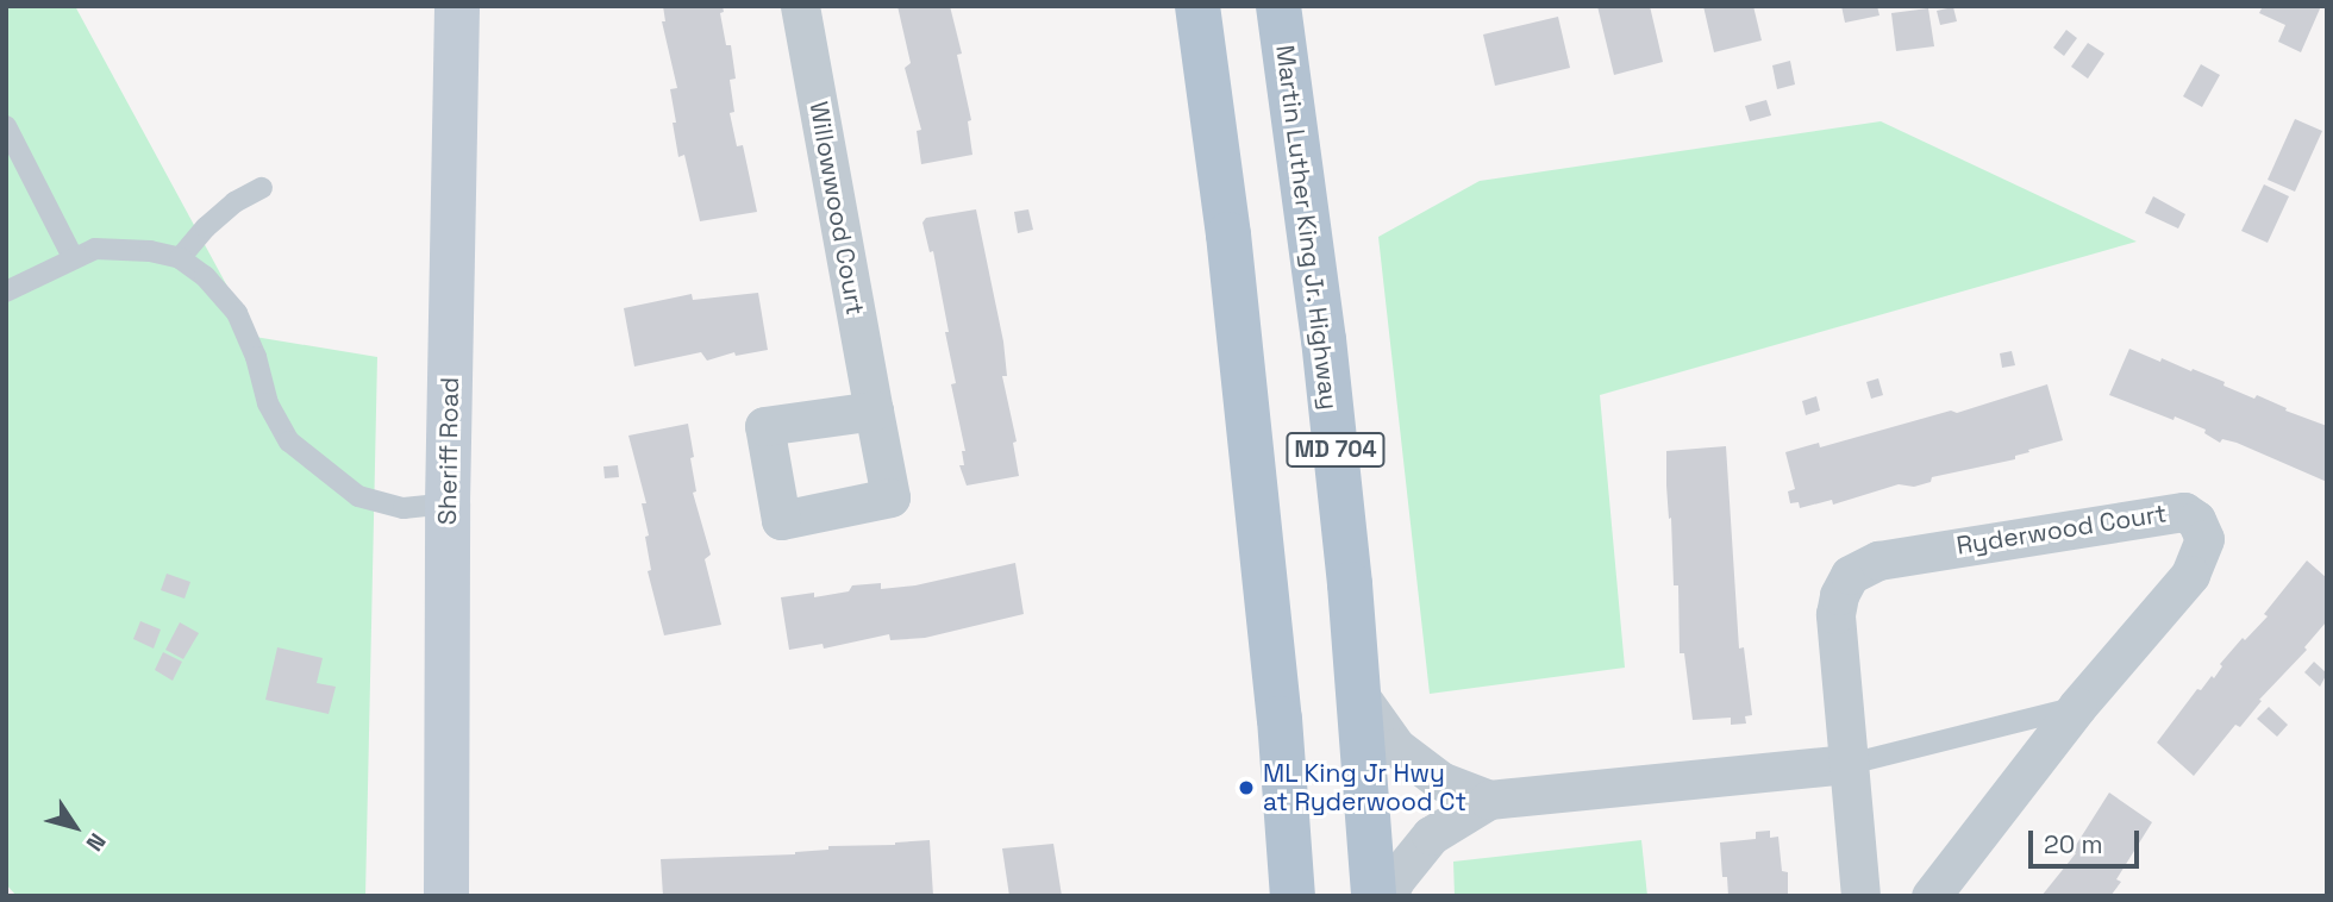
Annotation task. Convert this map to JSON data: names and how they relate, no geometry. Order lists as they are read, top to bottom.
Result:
{
  "streets": {
    "main road": ["Martin Luther King Jr. Highway", "MD 704", "Sheriff Road"],
    "street": ["Willowwood Court", "Ryderwood Court"]
  },
  "places": ["ML King Jr Hwy at Ryderwood Ct"],
  "scale_bar": "20 m",
  "north": "bottom right"
}
